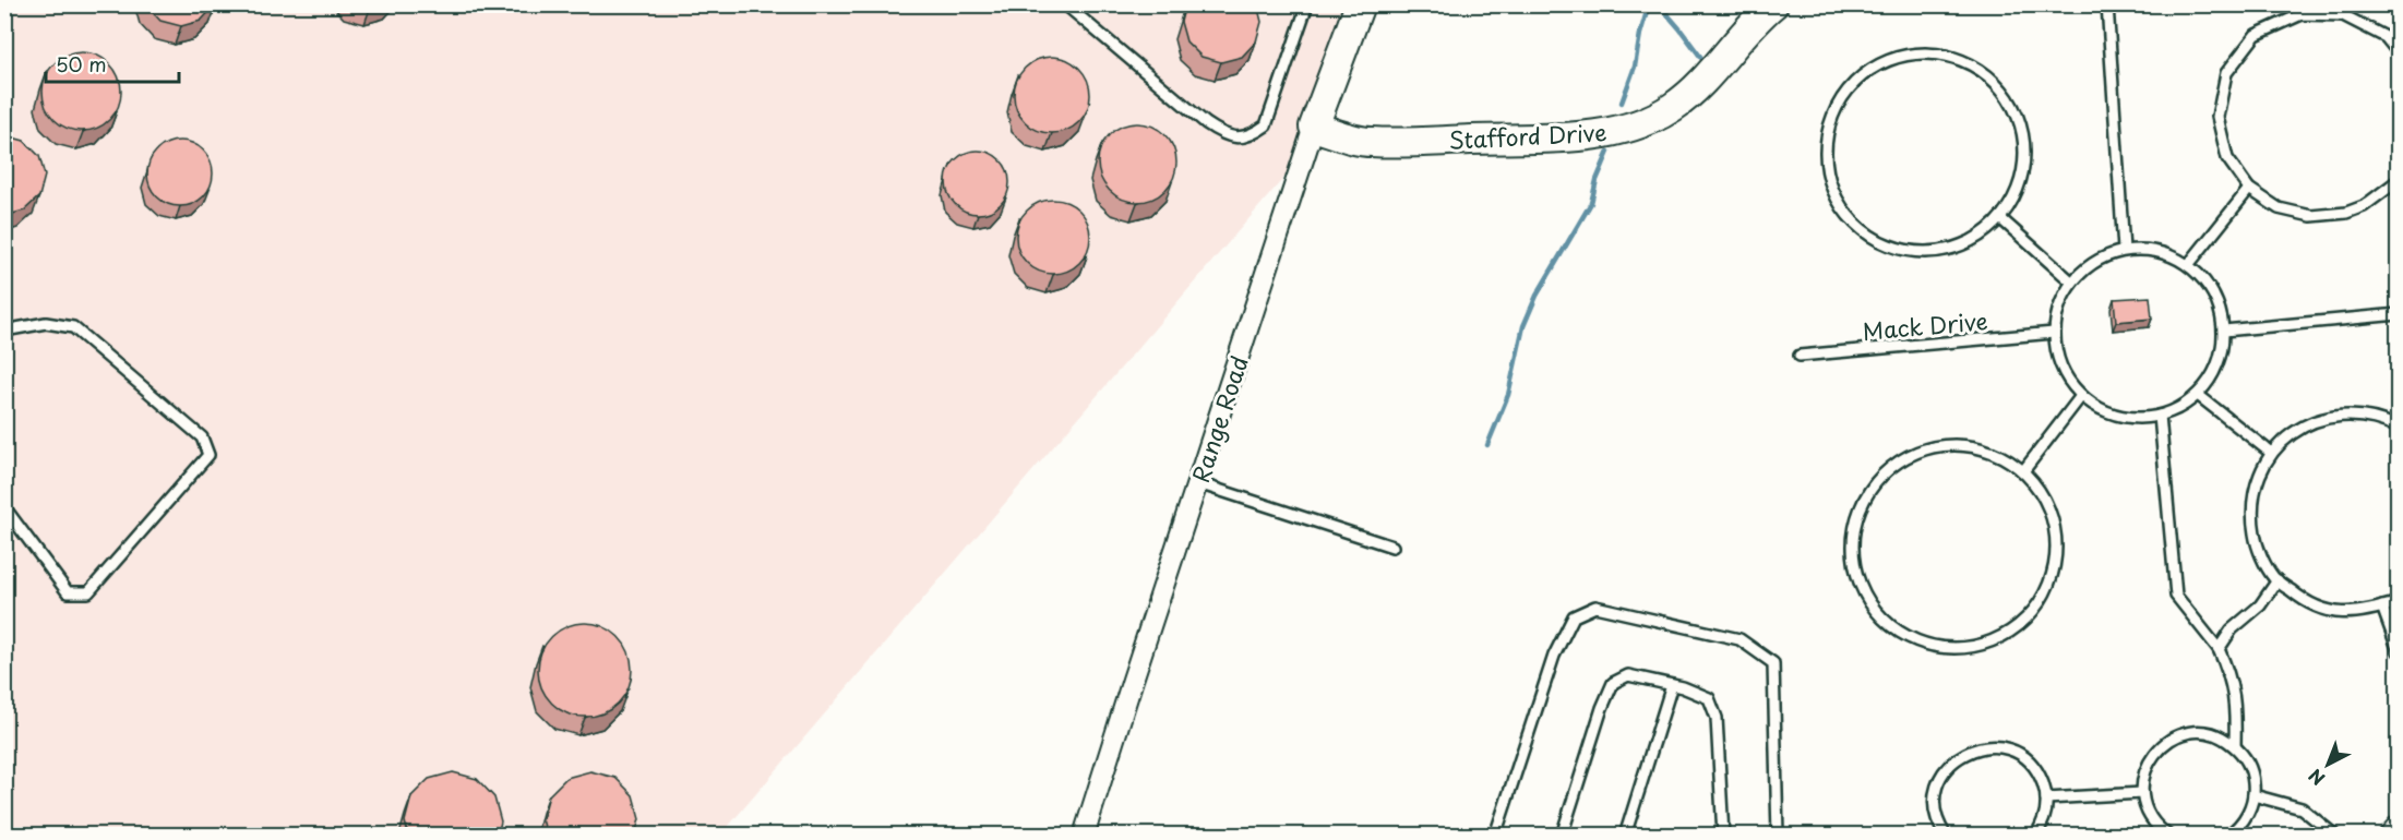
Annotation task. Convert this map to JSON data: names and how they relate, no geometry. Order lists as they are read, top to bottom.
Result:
{
  "streets": {
    "street": ["Stafford Drive", "Range Road"],
    "lane": ["Mack Drive"]
  },
  "crossings": [
    ["Stafford Drive", "Range Road"]
  ],
  "scale_bar": "50 m",
  "north": "bottom left"
}
